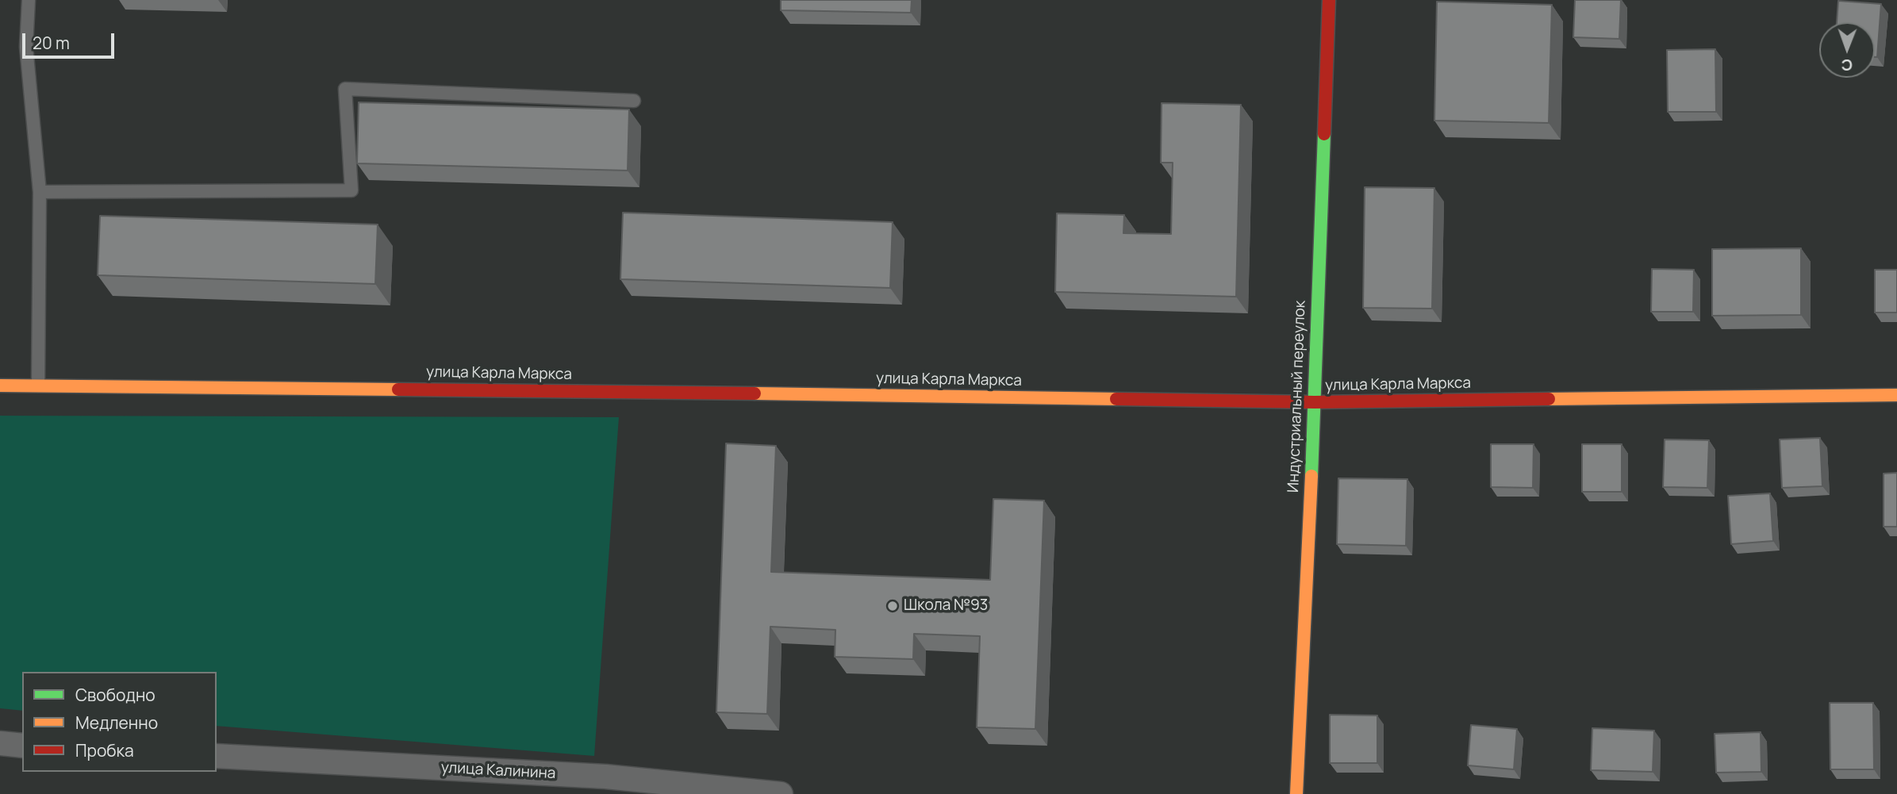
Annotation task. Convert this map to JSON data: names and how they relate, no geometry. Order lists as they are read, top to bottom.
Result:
{
  "streets": {
    "main road": ["улица Карла Маркса", "Индустриальный переулок"],
    "street": ["улица Калинина"]
  },
  "crossings": [
    ["улица Карла Маркса", "Индустриальный переулок"]
  ],
  "places": ["Школа №93"],
  "legend": ["Свободно", "Медленно", "Пробка"],
  "scale_bar": "20 m",
  "north": "bottom"
}
